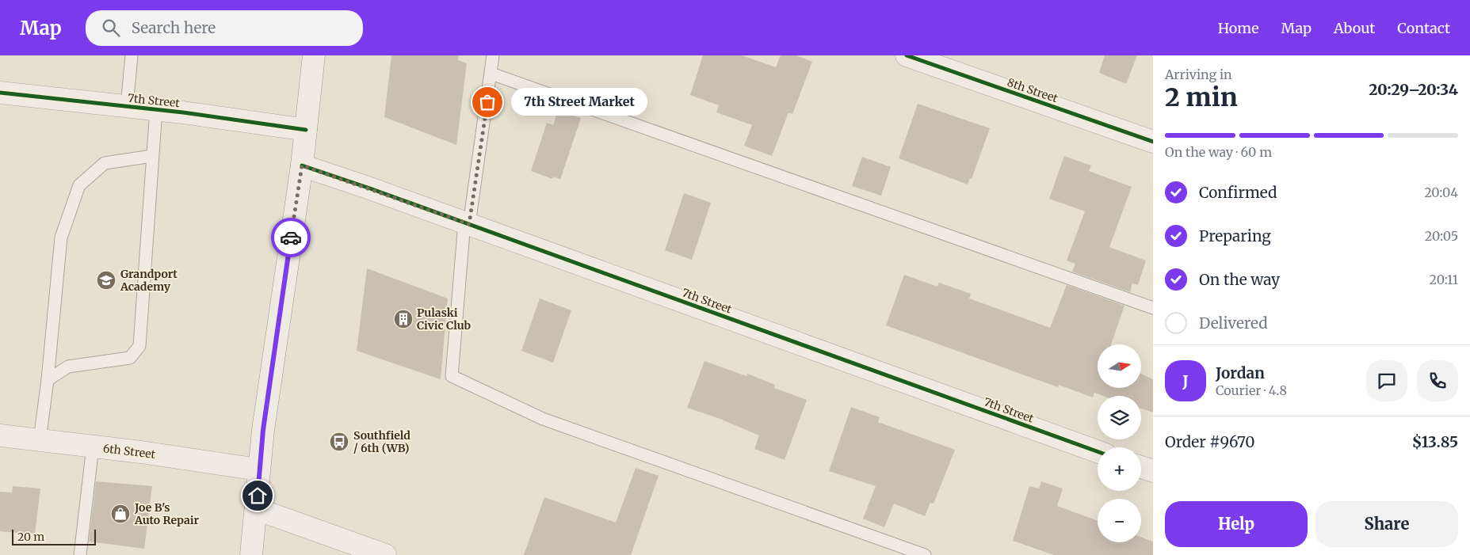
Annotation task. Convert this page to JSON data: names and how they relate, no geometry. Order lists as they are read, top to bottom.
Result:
{
  "streets": {
    "street": ["8th Street", "7th Street", "6th Street"]
  },
  "places": {
    "other": ["7th Street Market"],
    "school or university": ["Grandport Academy"],
    "building": ["Pulaski Civic Club"],
    "bus stop": ["Southfield / 6th (WB)"],
    "shop": ["Joe B's Auto Repair"]
  },
  "scale_bar": "20 m",
  "north": "right",
  "page": {
    "header": "Map",
    "search": "Search here",
    "nav": [
      "Home",
      "Map",
      "About",
      "Contact"
    ],
    "heading": ["2 min", "Arriving in", "20:29–20:34"],
    "panel": [
      "Jordan",
      "Courier · 4.8",
      "Order #9670",
      "$13.85"
    ],
    "bubble": "7th Street Market",
    "bar": "On the way · 60 m",
    "list": [
      ["Confirmed", "20:04"],
      ["Preparing", "20:05"],
      ["On the way", "20:11"],
      "Delivered"
    ],
    "map_buttons": ["+", "−"],
    "round": "J",
    "buttons": ["Help", "Share"],
    "scale": "20 m"
  }
}
